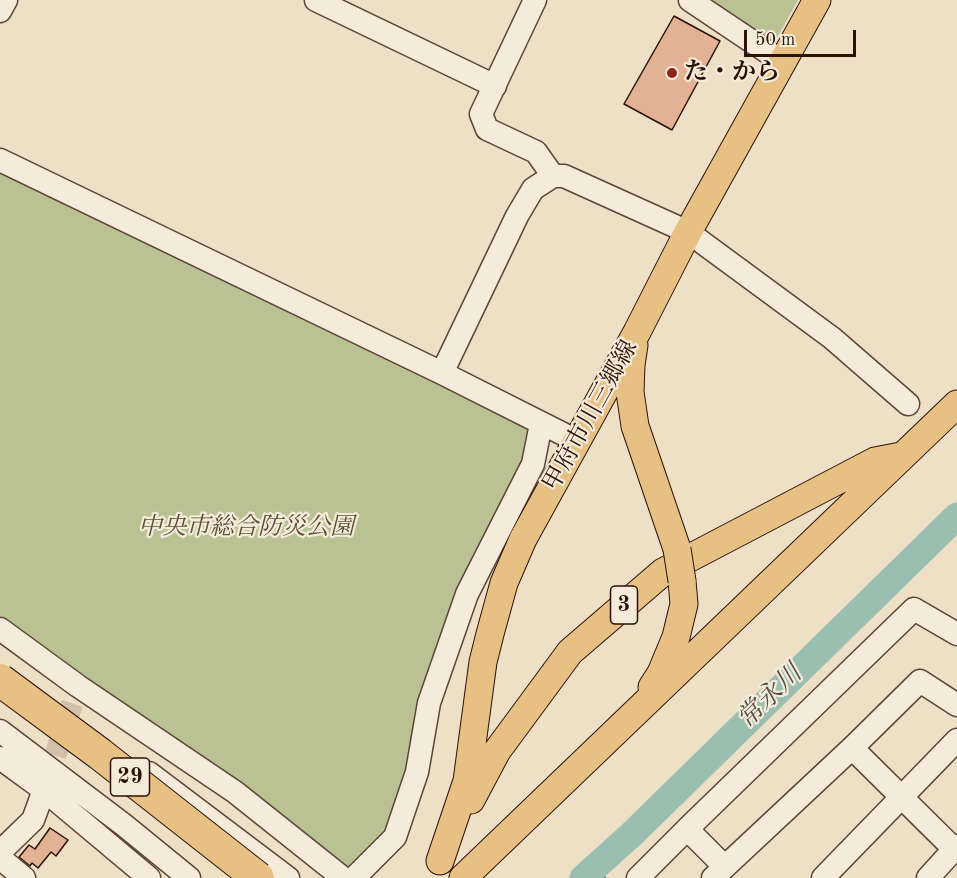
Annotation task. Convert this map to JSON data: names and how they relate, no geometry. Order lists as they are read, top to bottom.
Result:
{
  "streets": {
    "highway": ["29"],
    "main road": ["甲府市川三郷線", "3"]
  },
  "water": ["常永川"],
  "parks": ["中央市総合防災公園"],
  "places": ["た・から"],
  "scale_bar": "50 m"
}
